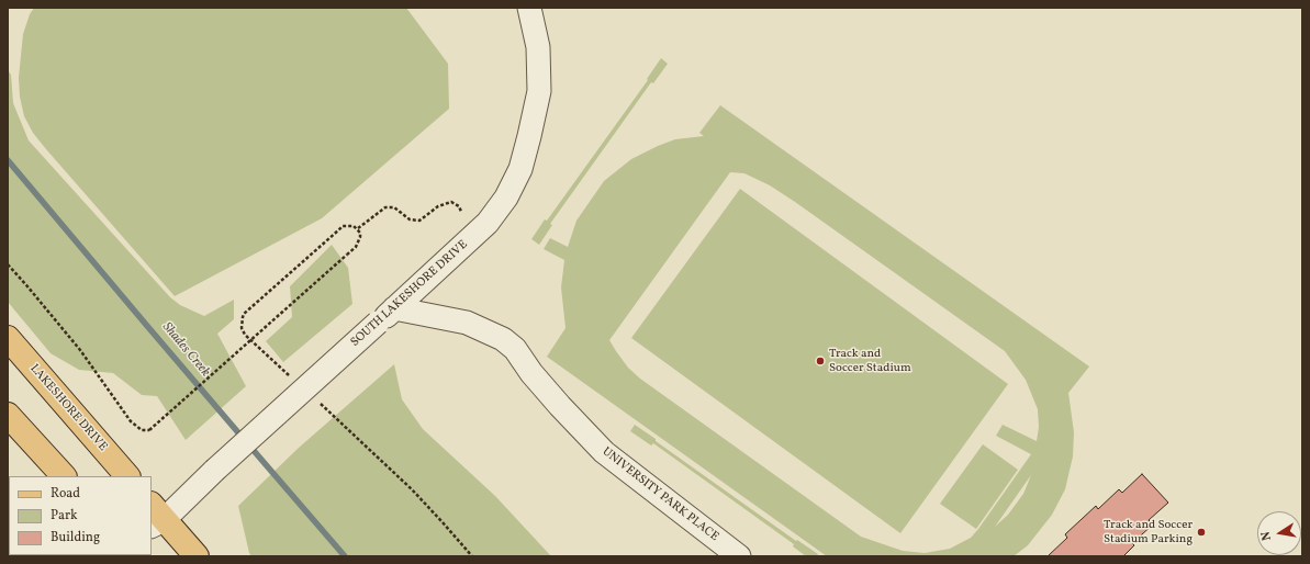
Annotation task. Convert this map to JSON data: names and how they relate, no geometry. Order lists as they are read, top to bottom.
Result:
{
  "streets": {
    "main road": ["LAKESHORE DRIVE"],
    "street": ["SOUTH LAKESHORE DRIVE", "UNIVERSITY PARK PLACE"]
  },
  "crossings": [
    ["SOUTH LAKESHORE DRIVE", "UNIVERSITY PARK PLACE"]
  ],
  "water": ["Shades Creek"],
  "places": ["Track and Soccer Stadium", "Track and Soccer Stadium Parking"],
  "legend": ["Road", "Park", "Building"],
  "north": "left"
}
